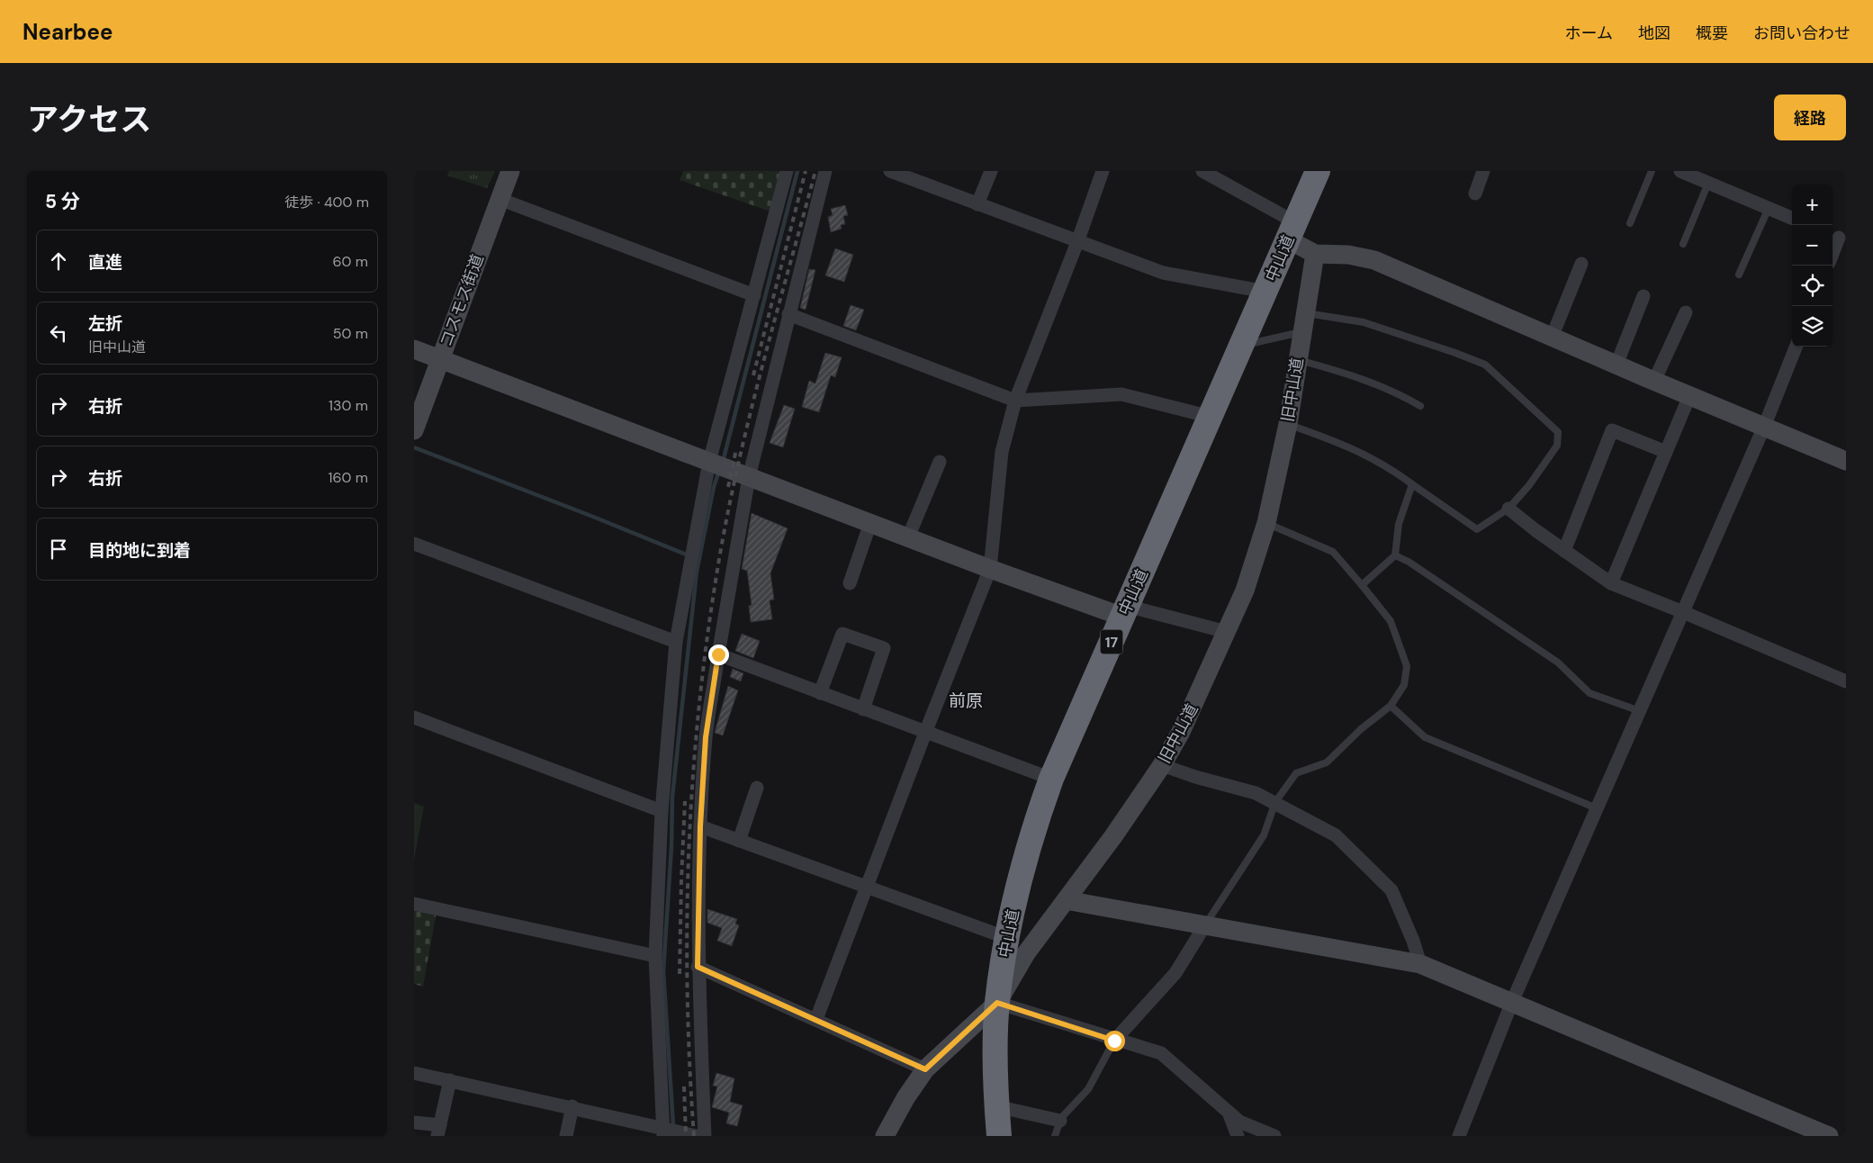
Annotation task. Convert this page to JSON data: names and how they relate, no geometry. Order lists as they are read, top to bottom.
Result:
{
  "streets": {
    "highway": ["中山道", "17"],
    "street": ["コスモス街道", "旧中山道"]
  },
  "crossings": [
    ["中山道", "旧中山道"]
  ],
  "districts": ["前原"],
  "page": {
    "header": "Nearbee",
    "nav": [
      "ホーム",
      "地図",
      "概要",
      "お問い合わせ"
    ],
    "title": "アクセス",
    "buttons": "経路",
    "heading": ["5 分", "徒歩 · 400 m"],
    "map_buttons": ["+", "−"],
    "list": [
      ["直進", "60 m"],
      ["左折", "旧中山道", "50 m"],
      ["右折", "130 m"],
      ["右折", "160 m"],
      "目的地に到着"
    ]
  }
}
